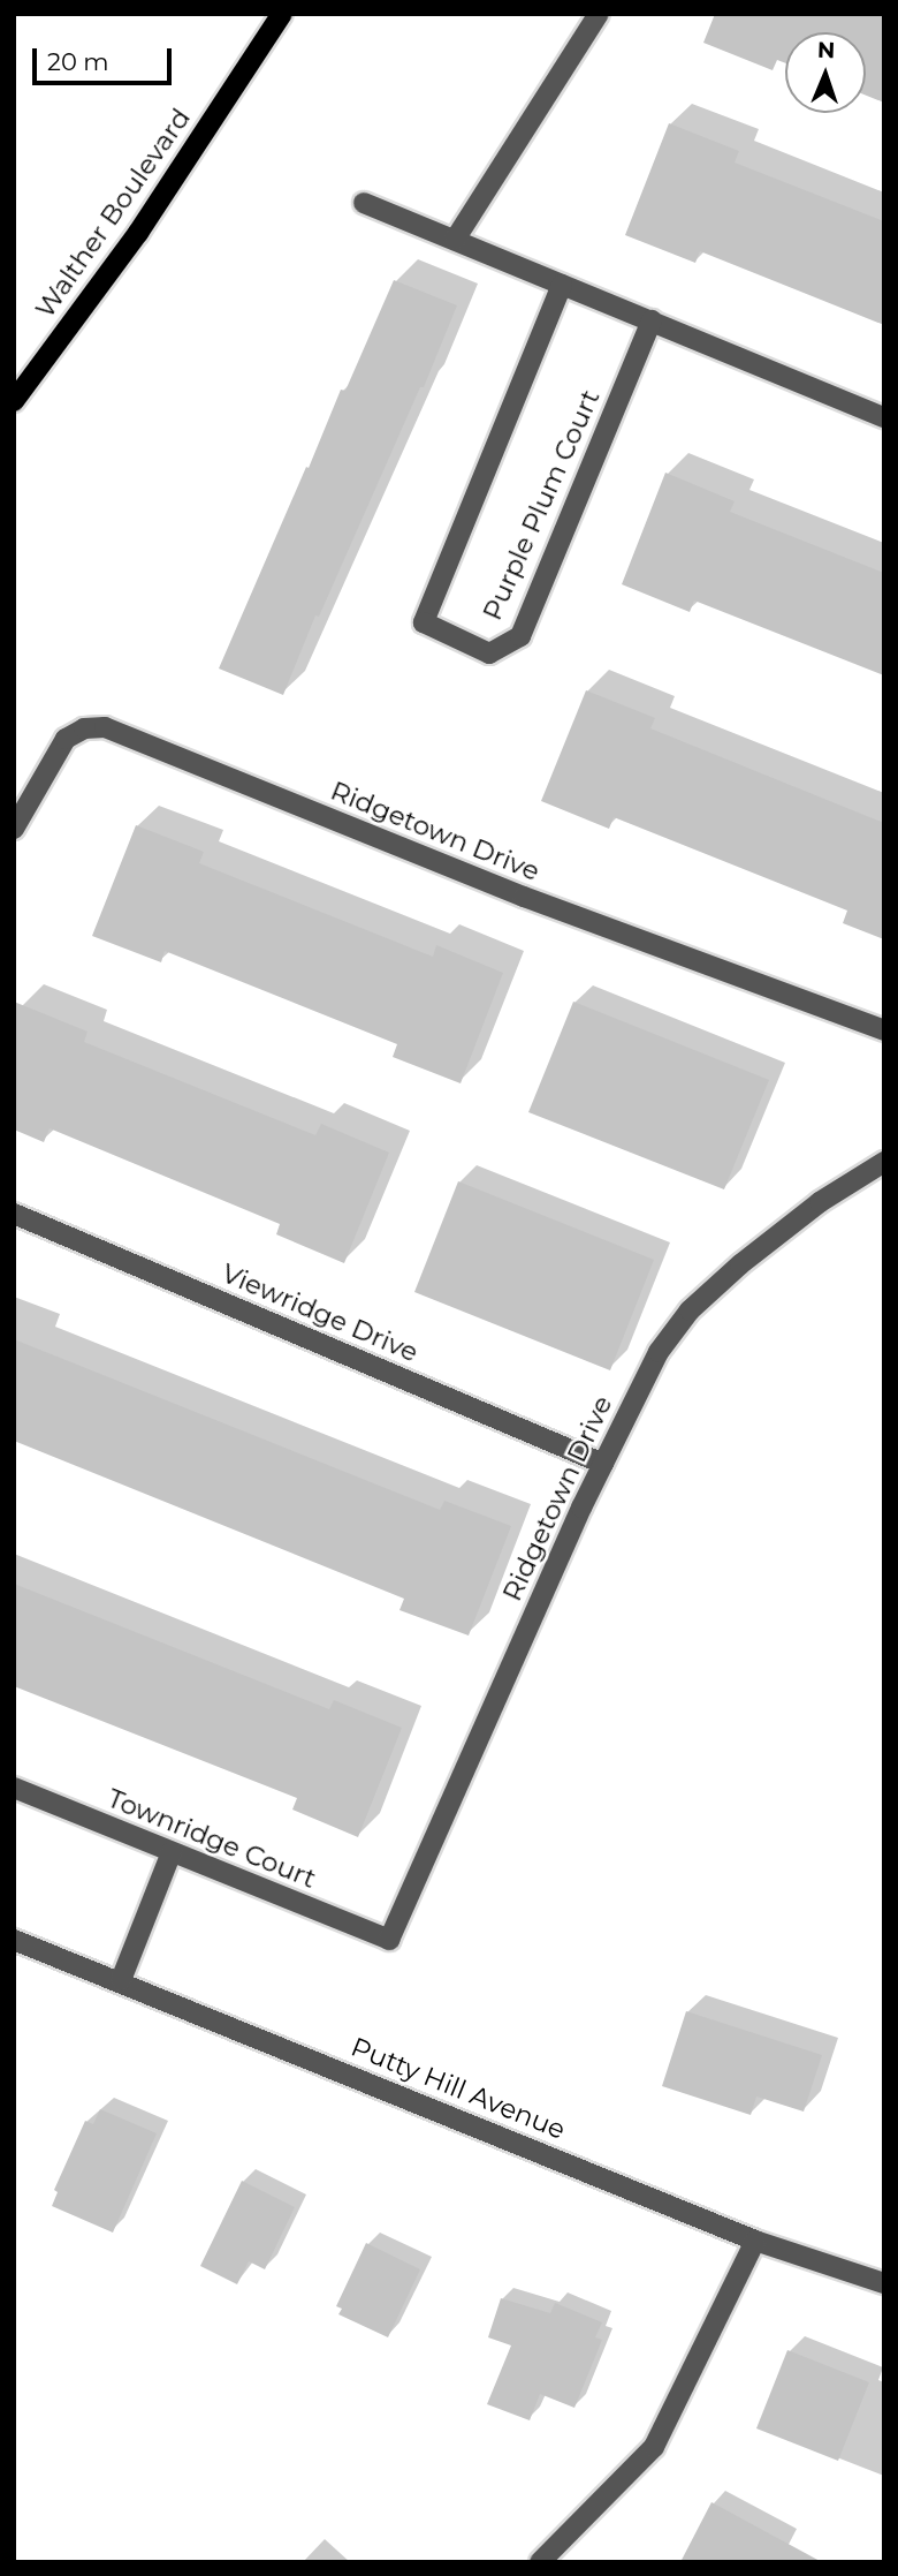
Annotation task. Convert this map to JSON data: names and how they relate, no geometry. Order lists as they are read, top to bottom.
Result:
{
  "streets": {
    "main road": ["Walther Boulevard"],
    "street": [
      "Purple Plum Court",
      "Ridgetown Drive",
      "Viewridge Drive",
      "Townridge Court",
      "Putty Hill Avenue"
    ]
  },
  "crossings": [
    ["Ridgetown Drive", "Viewridge Drive"],
    ["Ridgetown Drive", "Townridge Court"]
  ],
  "scale_bar": "20 m",
  "north": "top"
}
